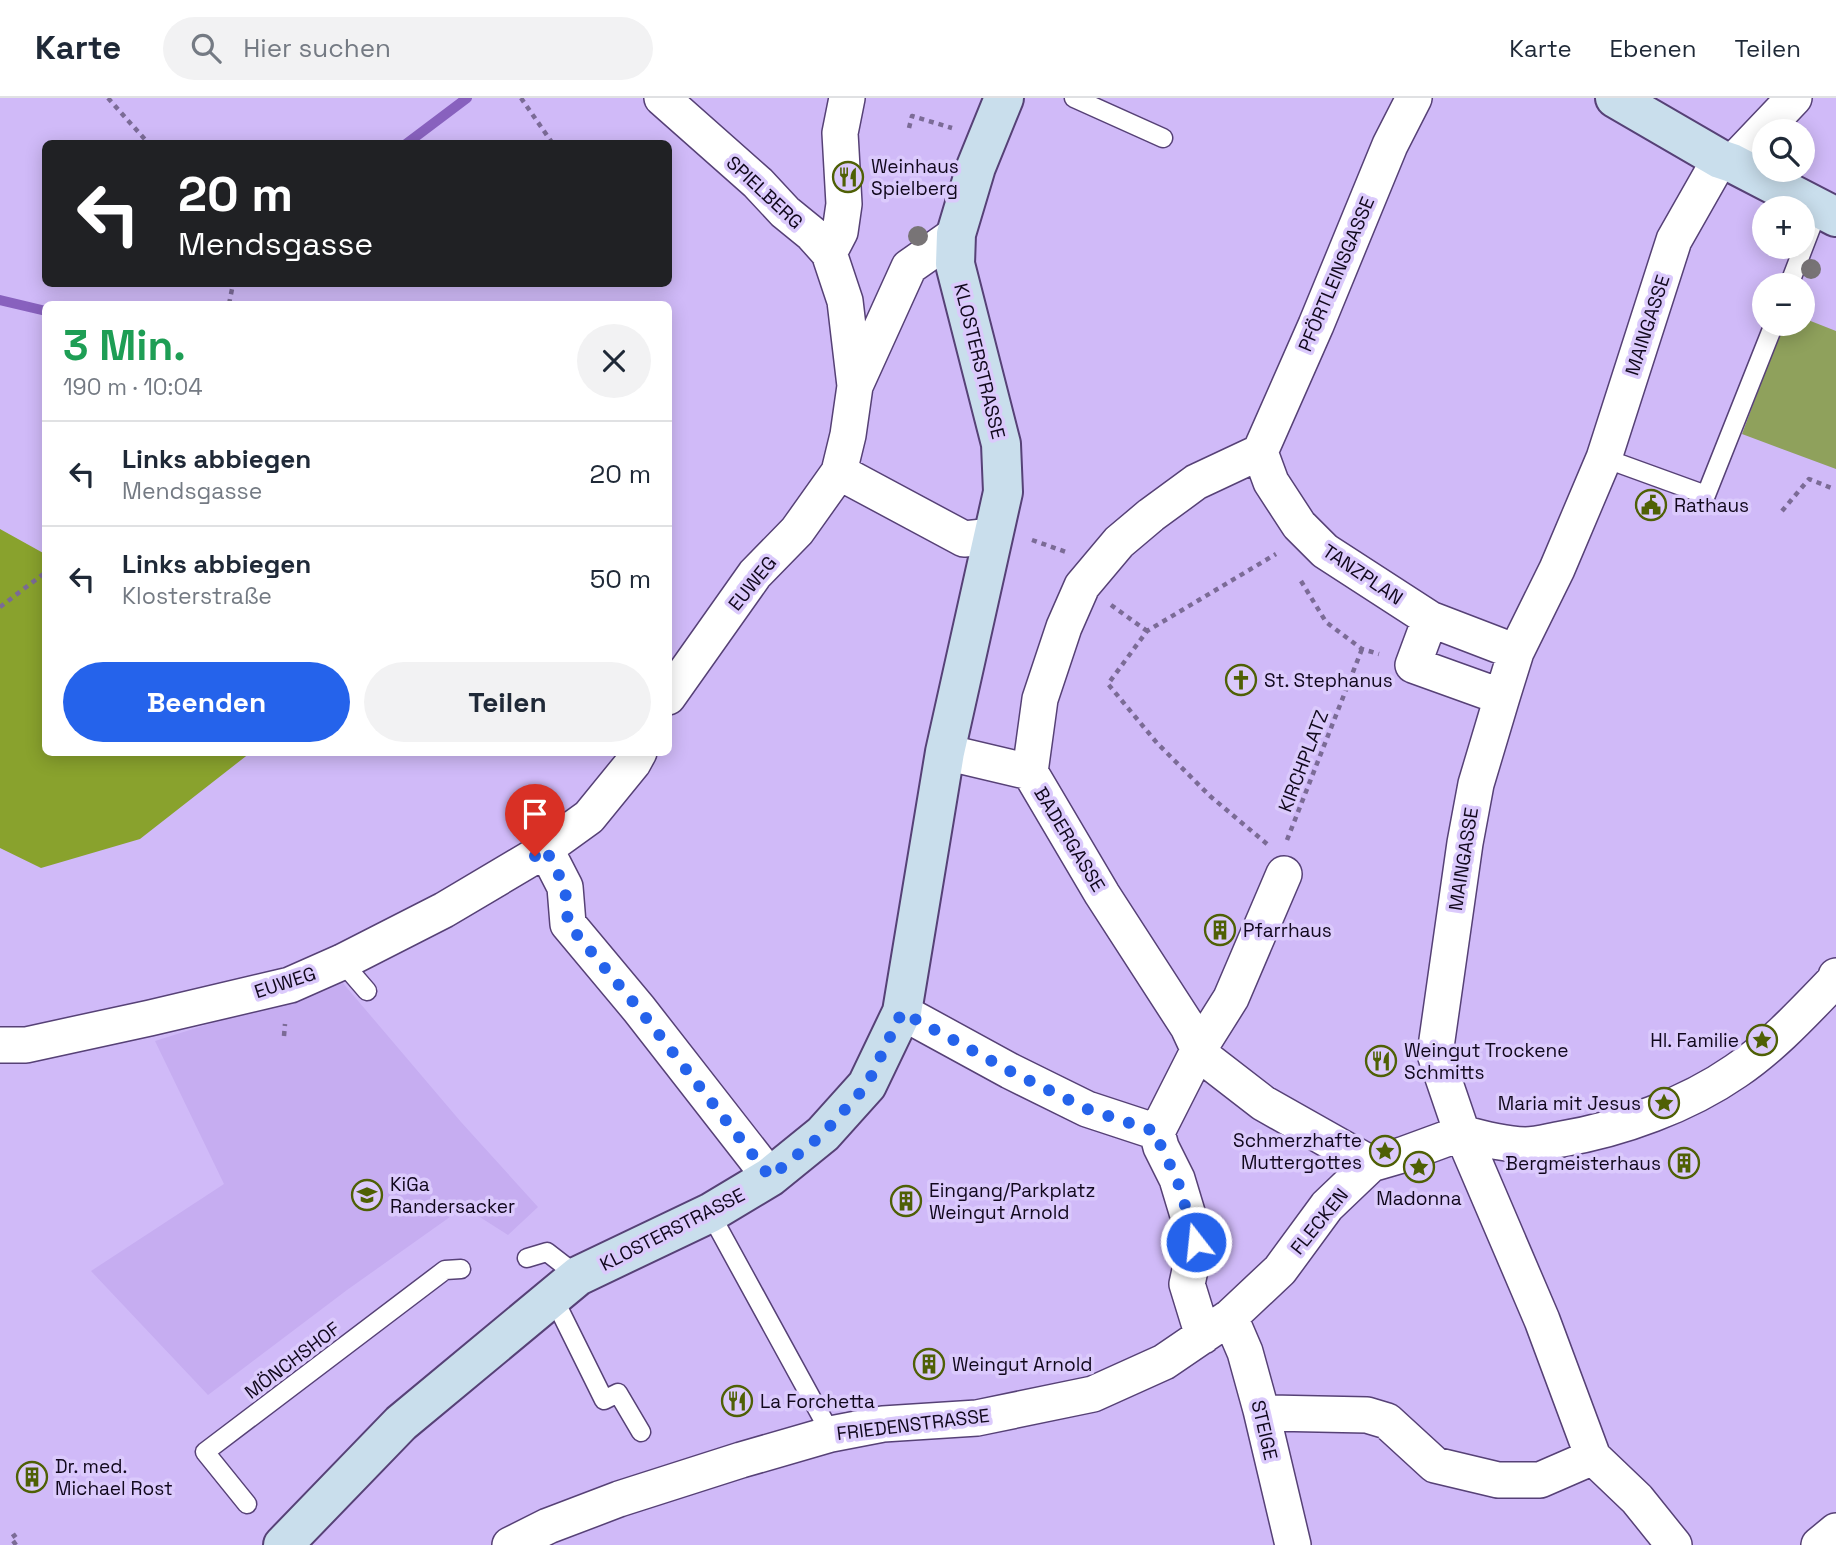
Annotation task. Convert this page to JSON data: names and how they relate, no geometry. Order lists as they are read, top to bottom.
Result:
{
  "streets": {
    "street": [
      "SPIELBERG",
      "PFÖRTLEINSGASSE",
      "MAINGASSE",
      "KLOSTERSTRASSE",
      "TANZPLAN",
      "EUWEG",
      "BADERGASSE",
      "FLECKEN",
      "FRIEDENSTRASSE",
      "STEIGE"
    ],
    "lane": ["MÖNCHSHOF"],
    "path": ["KIRCHPLATZ"]
  },
  "crossings": [
    ["PFÖRTLEINSGASSE", "TANZPLAN"],
    ["PFÖRTLEINSGASSE", "BADERGASSE"],
    ["MAINGASSE", "TANZPLAN"],
    ["MAINGASSE", "FLECKEN"],
    ["TANZPLAN", "BADERGASSE"],
    ["BADERGASSE", "FLECKEN"],
    ["FLECKEN", "FRIEDENSTRASSE"],
    ["FLECKEN", "STEIGE"],
    ["FRIEDENSTRASSE", "STEIGE"]
  ],
  "places": {
    "restaurant": ["Weinhaus Spielberg", "Weingut Trockene Schmitts", "La Forchetta"],
    "public building": ["Rathaus"],
    "church": ["St. Stephanus"],
    "building": [
      "Pfarrhaus",
      "Bergmeisterhaus",
      "Eingang/Parkplatz Weingut Arnold",
      "Weingut Arnold",
      "Dr. med. Michael Rost"
    ],
    "place": [
      "Hl. Familie",
      "Maria mit Jesus",
      "Schmerzhafte Muttergottes",
      "Madonna"
    ],
    "school or university": ["KiGa Randersacker"]
  },
  "page": {
    "header": "Karte",
    "search": "Hier suchen",
    "nav": ["Karte", "Ebenen", "Teilen"],
    "map_buttons": ["+", "−"],
    "turn": ["20 m", "Mendsgasse"],
    "heading": ["3 Min.", "190 m · 10:04"],
    "list": [
      {
        "name": "Links abbiegen",
        "note": "Mendsgasse",
        "value": "20 m"
      },
      {
        "name": "Links abbiegen",
        "note": "Klosterstraße",
        "value": "50 m"
      }
    ],
    "buttons": ["Beenden", "Teilen"]
  }
}
